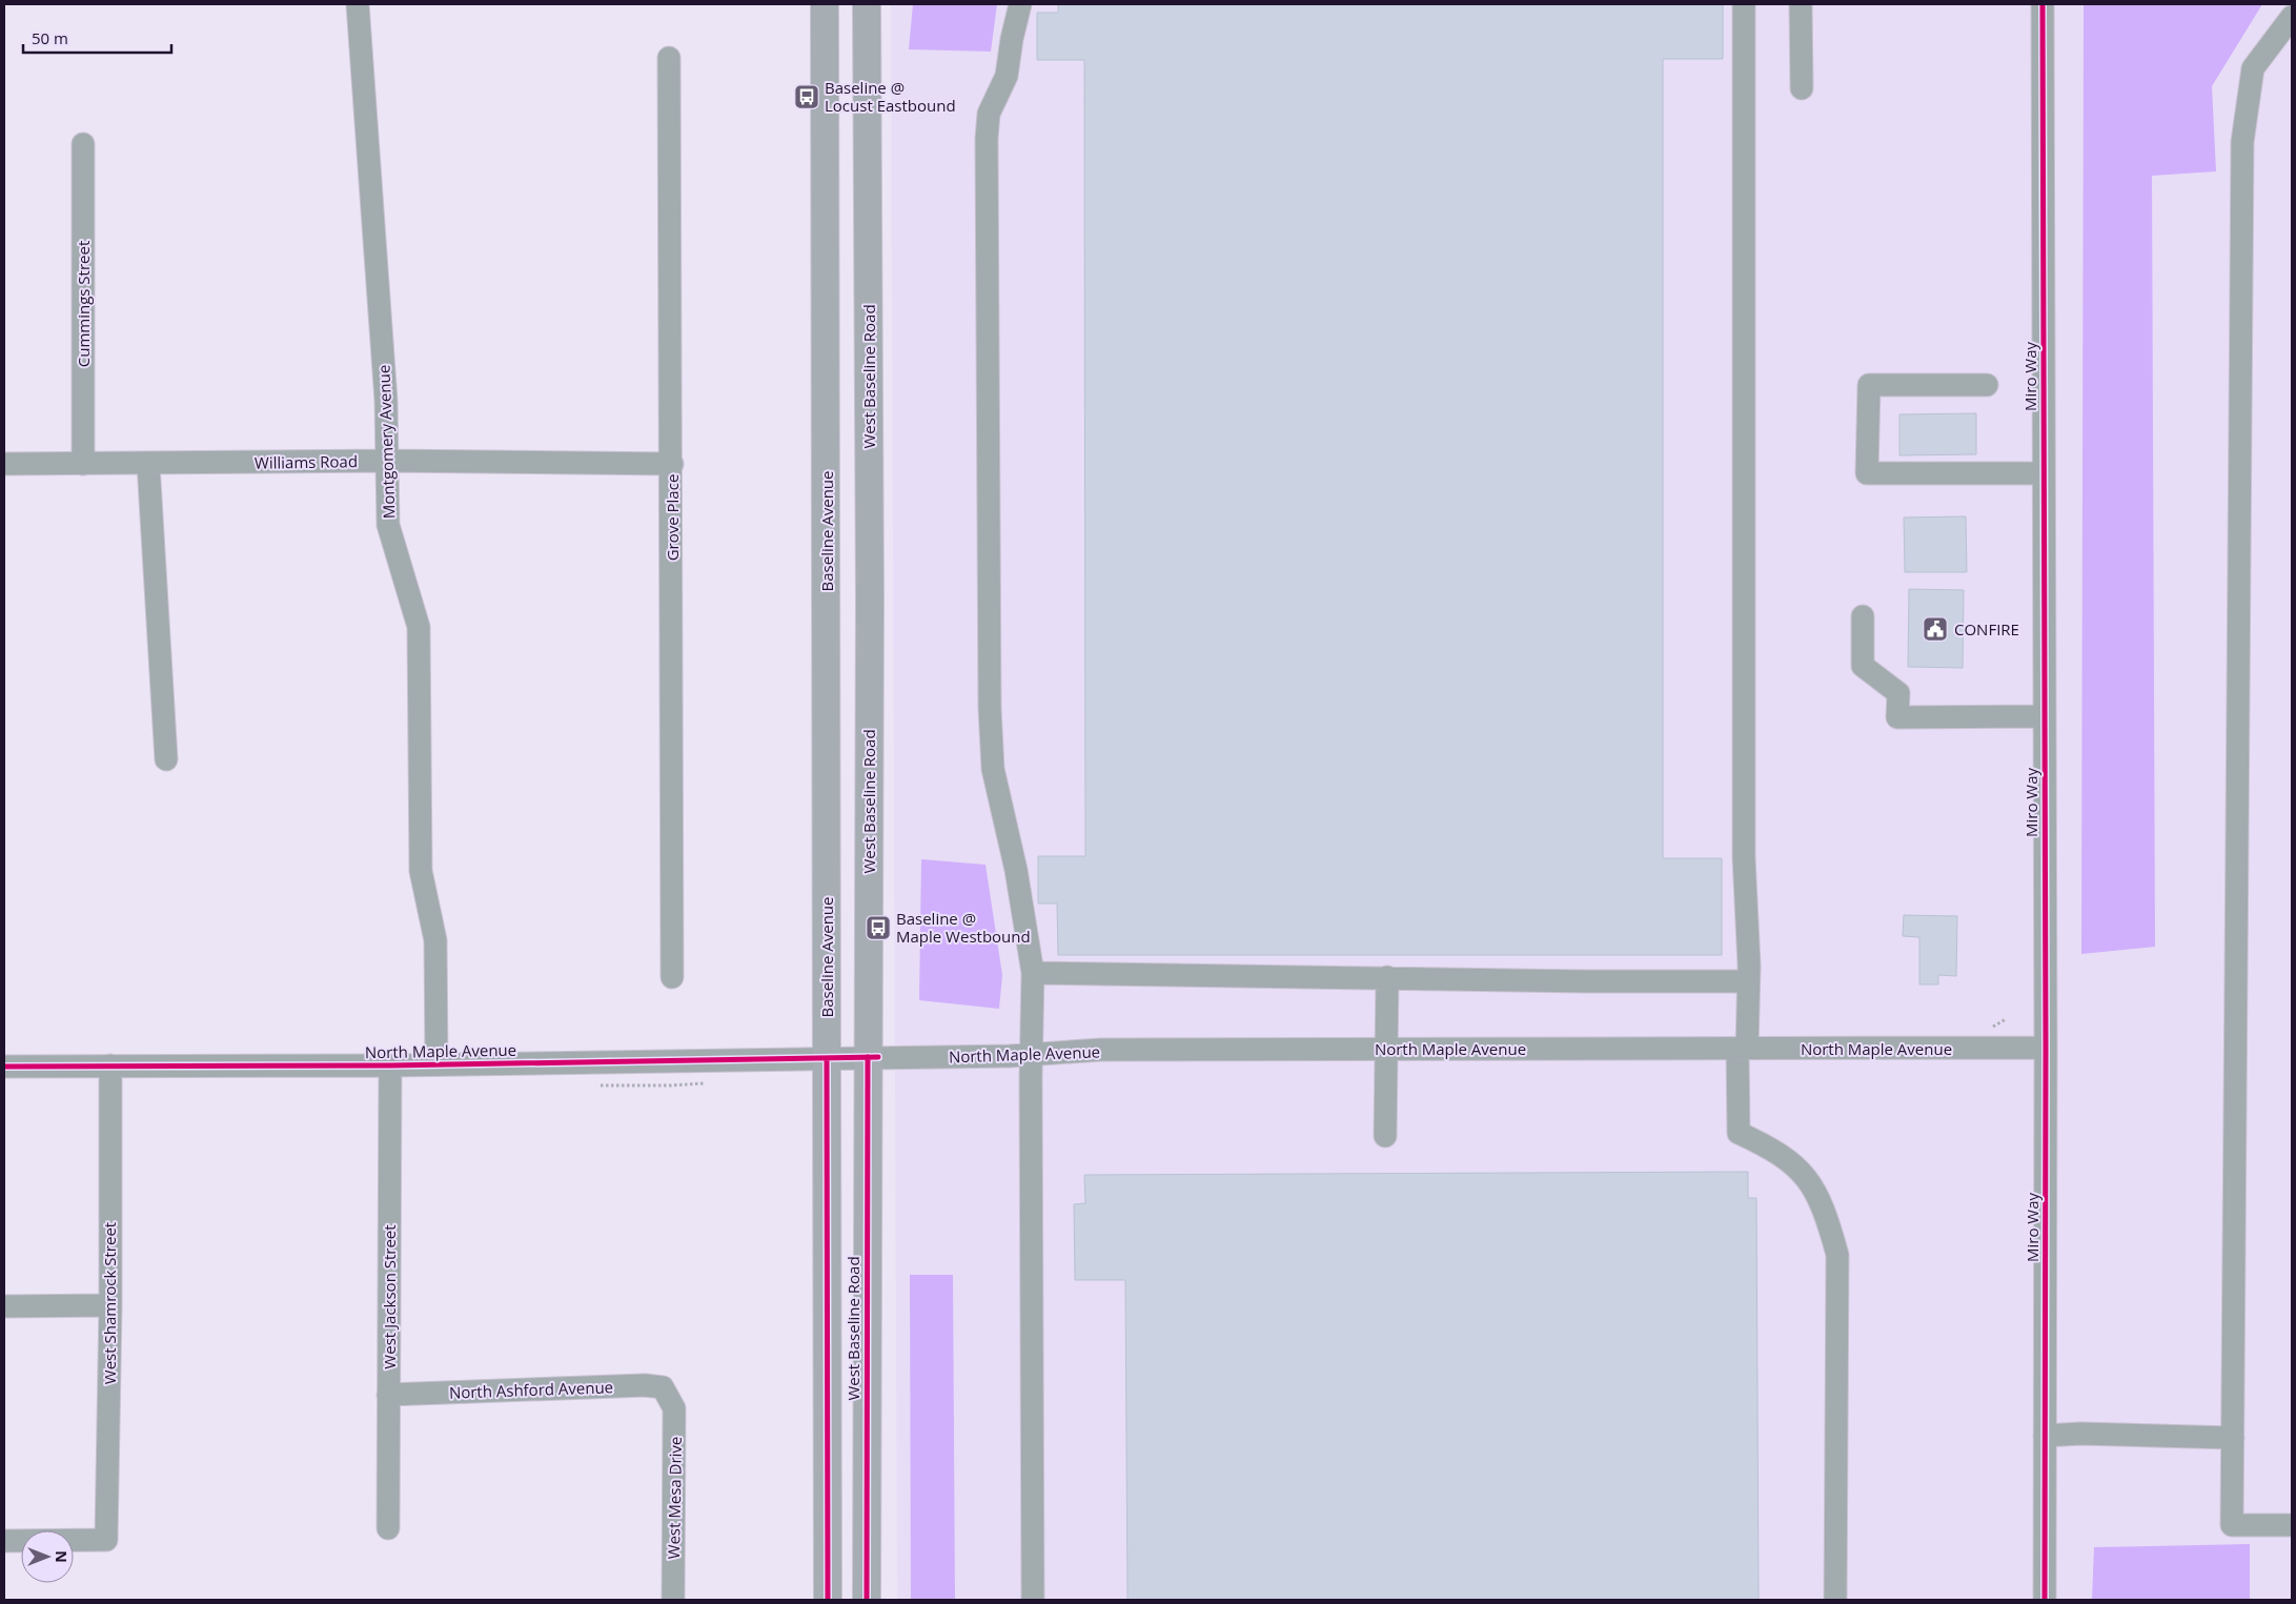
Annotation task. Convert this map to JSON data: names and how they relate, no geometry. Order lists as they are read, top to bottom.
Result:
{
  "streets": {
    "main road": ["West Baseline Road", "Baseline Avenue"],
    "street": [
      "Cummings Street",
      "Miro Way",
      "Montgomery Avenue",
      "Williams Road",
      "Grove Place",
      "North Maple Avenue",
      "West Jackson Street",
      "West Shamrock Street",
      "North Ashford Avenue",
      "West Mesa Drive"
    ]
  },
  "crossings": [
    ["Cummings Street", "Williams Road"],
    ["West Baseline Road", "Baseline Avenue"],
    ["West Baseline Road", "North Maple Avenue"],
    ["Miro Way", "North Maple Avenue"],
    ["Montgomery Avenue", "Williams Road"],
    ["Montgomery Avenue", "North Maple Avenue"],
    ["Williams Road", "Grove Place"],
    ["Baseline Avenue", "North Maple Avenue"],
    ["North Maple Avenue", "West Jackson Street"],
    ["North Maple Avenue", "West Shamrock Street"],
    ["West Jackson Street", "North Ashford Avenue"],
    ["North Ashford Avenue", "West Mesa Drive"]
  ],
  "places": {
    "bus stop": ["Baseline @ Locust Eastbound", "Baseline @ Maple Westbound"],
    "public building": ["CONFIRE"]
  },
  "scale_bar": "50 m",
  "north": "right"
}
